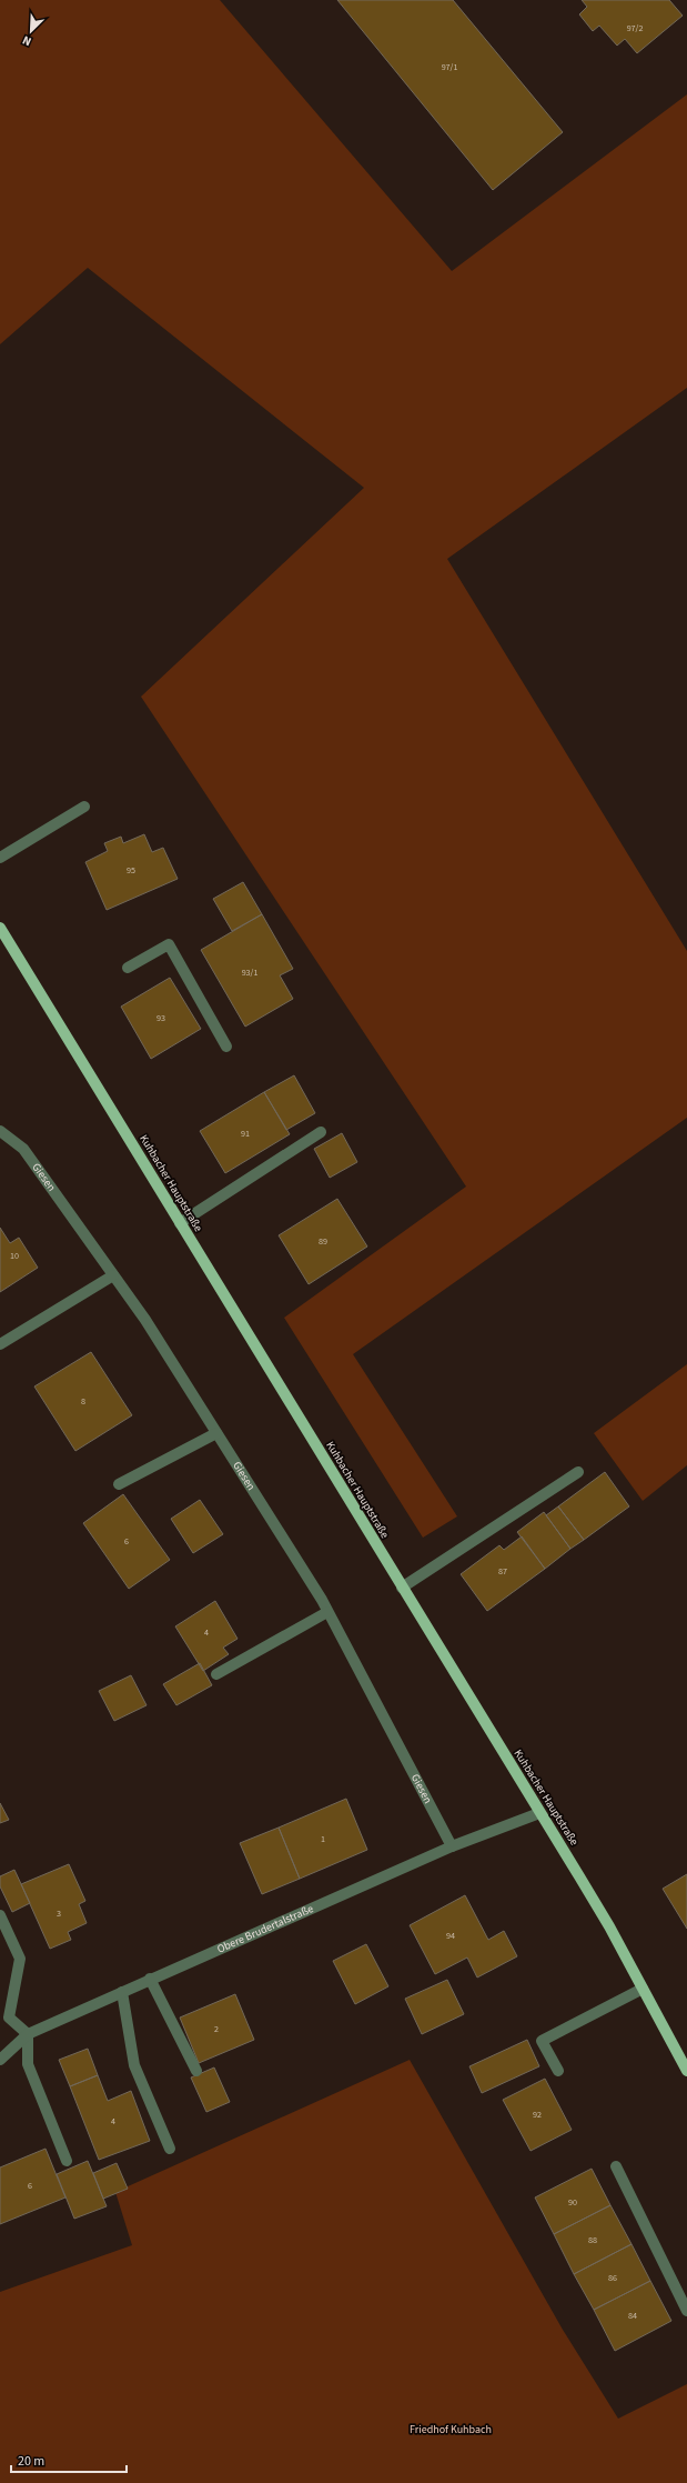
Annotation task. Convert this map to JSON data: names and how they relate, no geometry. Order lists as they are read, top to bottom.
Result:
{
  "streets": {
    "main road": ["Kuhbacher Hauptstraße"],
    "street": ["Giesen", "Obere Brudertalstraße"]
  },
  "crossings": [
    ["Giesen", "Obere Brudertalstraße"],
    ["Kuhbacher Hauptstraße", "Obere Brudertalstraße"]
  ],
  "parks": ["Friedhof Kuhbach"],
  "house_numbers": [
    "97/2",
    "97/1",
    "95",
    "93/1",
    "93",
    "91",
    "89",
    "10",
    "8",
    "6",
    "87",
    "4",
    "1",
    "3",
    "94",
    "2",
    "92",
    "4",
    "6",
    "90",
    "88",
    "86",
    "84"
  ],
  "scale_bar": "20 m",
  "north": "bottom left"
}
